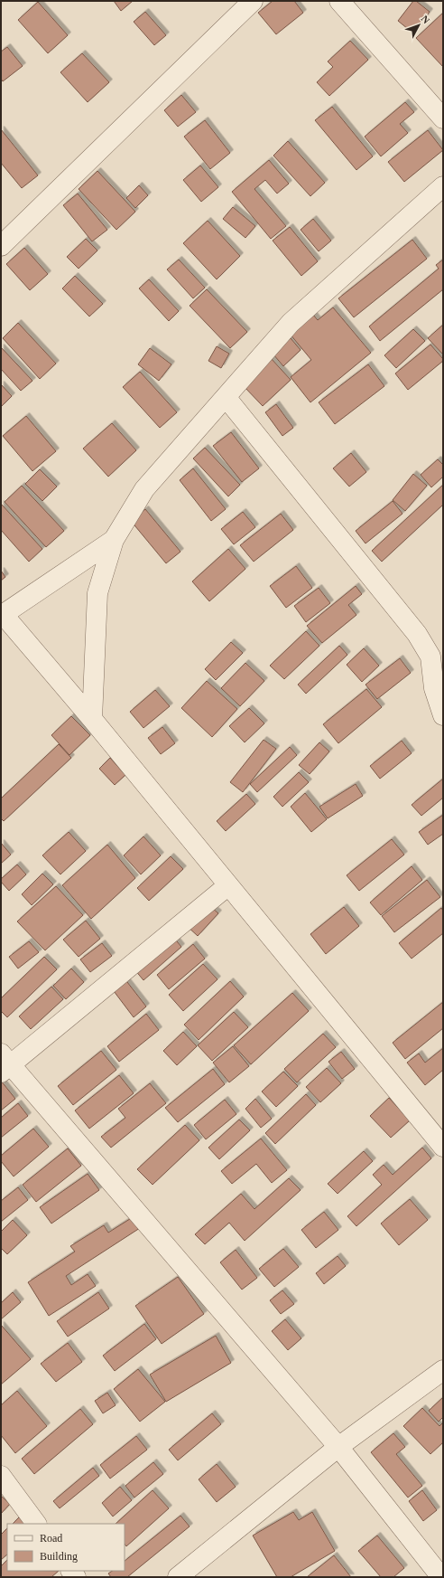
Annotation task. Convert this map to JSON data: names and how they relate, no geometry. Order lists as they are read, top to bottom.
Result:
{
  "legend": ["Road", "Building"],
  "north": "top right"
}
